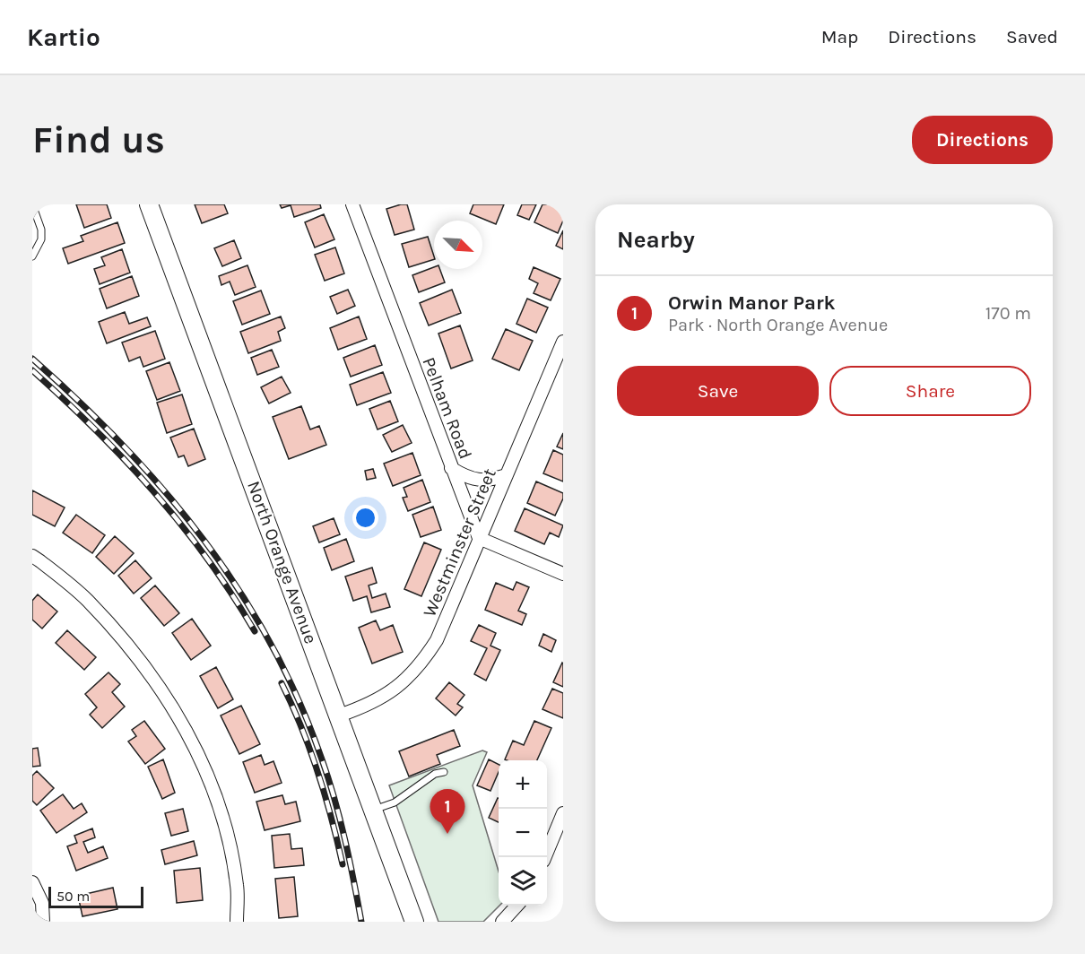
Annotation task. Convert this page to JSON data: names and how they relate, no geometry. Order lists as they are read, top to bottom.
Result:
{
  "streets": {
    "main road": ["North Orange Avenue"],
    "street": ["Pelham Road", "Westminster Street"]
  },
  "crossings": [
    ["Pelham Road", "Westminster Street"],
    ["Westminster Street", "North Orange Avenue"]
  ],
  "scale_bar": "50 m",
  "north": "bottom right",
  "page": {
    "header": "Kartio",
    "nav": ["Map", "Directions", "Saved"],
    "buttons": [
      "Directions",
      ["Save", "Share"]
    ],
    "title": "Find us",
    "heading": "Nearby",
    "list": [
      {
        "mark": "1",
        "name": "Orwin Manor Park",
        "note": "Park · North Orange Avenue",
        "value": "170 m"
      }
    ],
    "map_buttons": ["+", "−"],
    "pins": "1",
    "scale": "50 m"
  }
}
